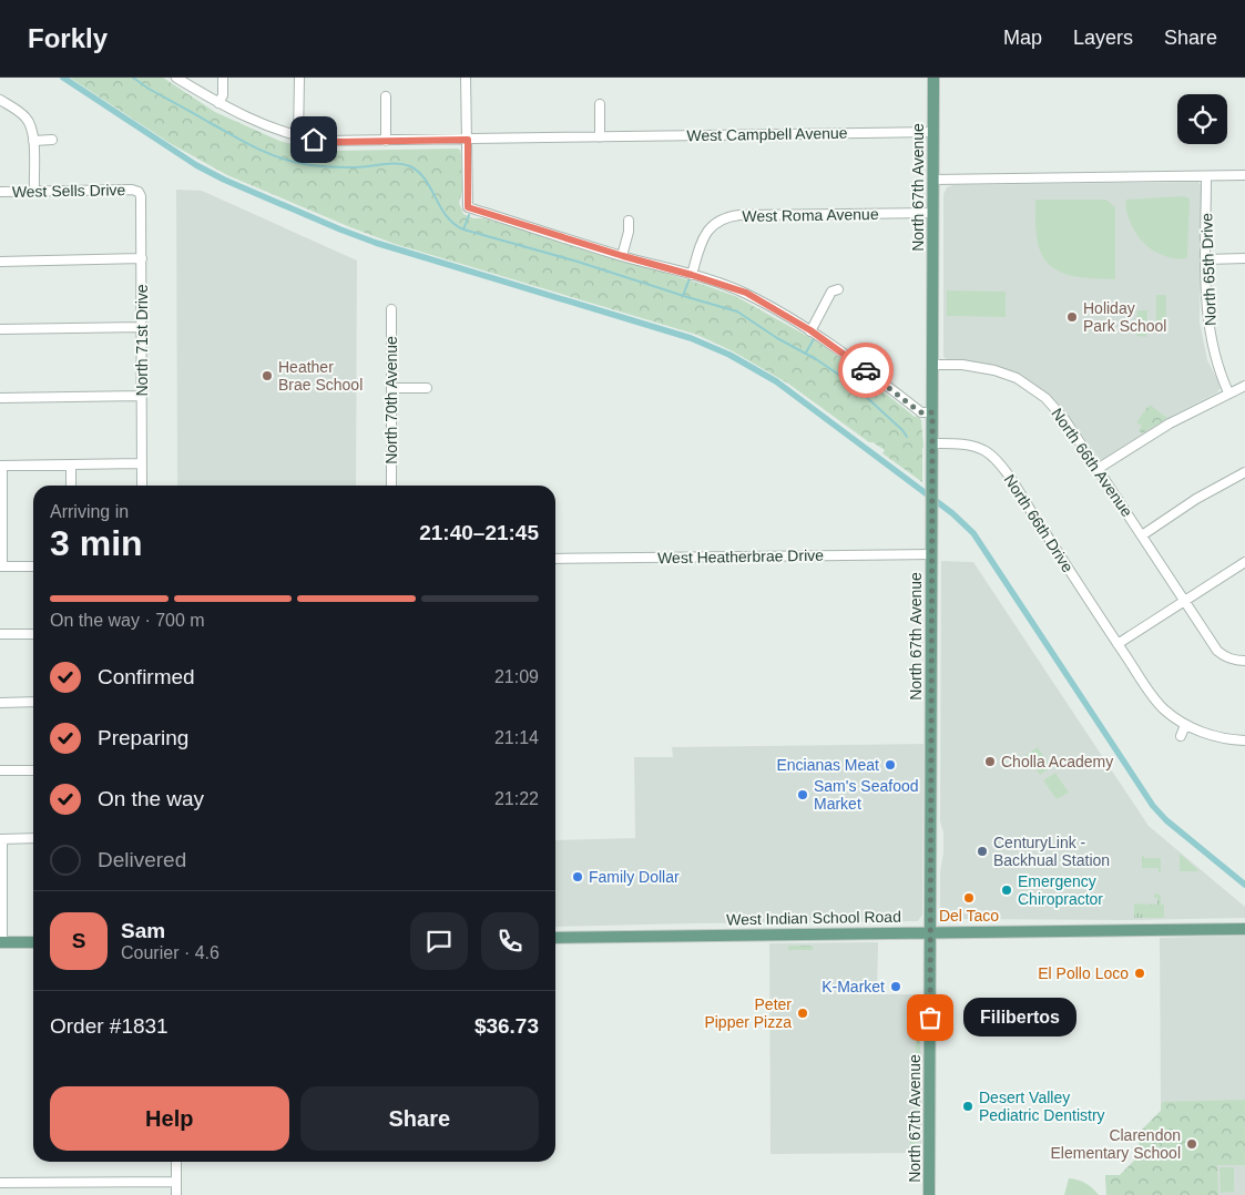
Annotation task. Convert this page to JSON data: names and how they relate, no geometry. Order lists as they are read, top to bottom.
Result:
{
  "streets": {
    "main road": ["North 67th Avenue", "West Indian School Road"],
    "street": [
      "West Campbell Avenue",
      "West Sells Drive",
      "West Roma Avenue",
      "North 65th Drive",
      "North 71st Drive",
      "North 70th Avenue",
      "North 66th Avenue",
      "North 66th Drive",
      "West Heatherbrae Drive"
    ]
  },
  "crossings": [
    ["West Campbell Avenue", "North 67th Avenue"],
    ["North 67th Avenue", "West Roma Avenue"],
    ["North 67th Avenue", "North 66th Avenue"],
    ["North 67th Avenue", "North 66th Drive"],
    ["North 67th Avenue", "West Heatherbrae Drive"],
    ["North 67th Avenue", "West Indian School Road"],
    ["West Sells Drive", "North 71st Drive"]
  ],
  "places": [
    "Holiday Park School",
    "Heather Brae School",
    "Cholla Academy",
    "Encianas Meat",
    "Sam's Seafood Market",
    "CenturyLink - Backhual Station",
    "Family Dollar",
    "Emergency Chiropractor",
    "Del Taco",
    "El Pollo Loco",
    "K-Market",
    "Peter Pipper Pizza",
    "Filibertos",
    "Desert Valley Pediatric Dentistry",
    "Clarendon Elementary School"
  ],
  "page": {
    "header": "Forkly",
    "nav": ["Map", "Layers", "Share"],
    "heading": ["3 min", "Arriving in", "21:40–21:45"],
    "panel": [
      "Sam",
      "Courier · 4.6",
      "Order #1831",
      "$36.73"
    ],
    "bar": "On the way · 700 m",
    "list": [
      ["Confirmed", "21:09"],
      ["Preparing", "21:14"],
      ["On the way", "21:22"],
      "Delivered"
    ],
    "round": "S",
    "bubble": "Filibertos",
    "buttons": ["Help", "Share"]
  }
}
